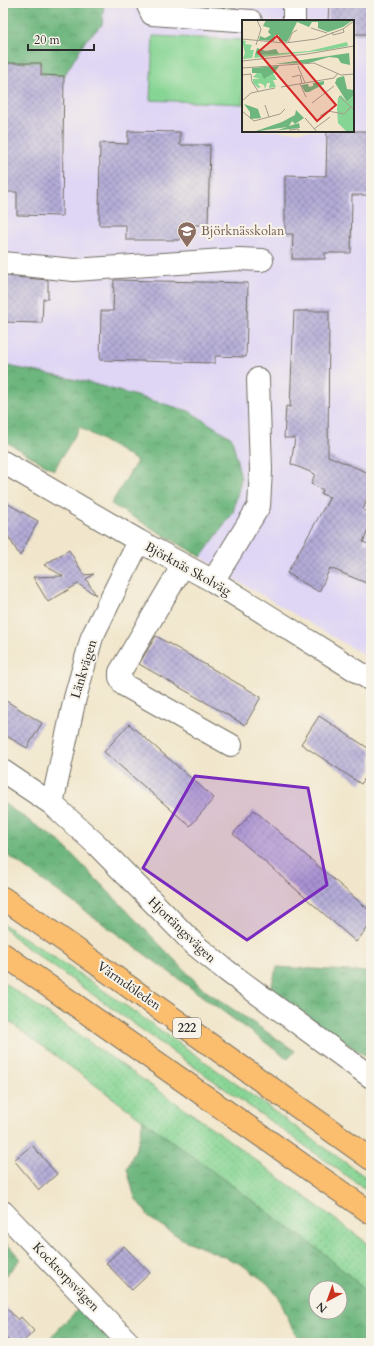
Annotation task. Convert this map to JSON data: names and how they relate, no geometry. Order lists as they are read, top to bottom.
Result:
{
  "streets": {
    "highway": ["Värmdöleden", "222"],
    "street": [
      "Björknäs Skolväg",
      "Länkvägen",
      "Hjortängsvägen",
      "Kocktorpsvägen"
    ]
  },
  "crossings": [
    ["Björknäs Skolväg", "Länkvägen"],
    ["Länkvägen", "Hjortängsvägen"]
  ],
  "places": {
    "school or university": ["Björknässkolan"]
  },
  "scale_bar": "20 m",
  "north": "bottom left"
}
